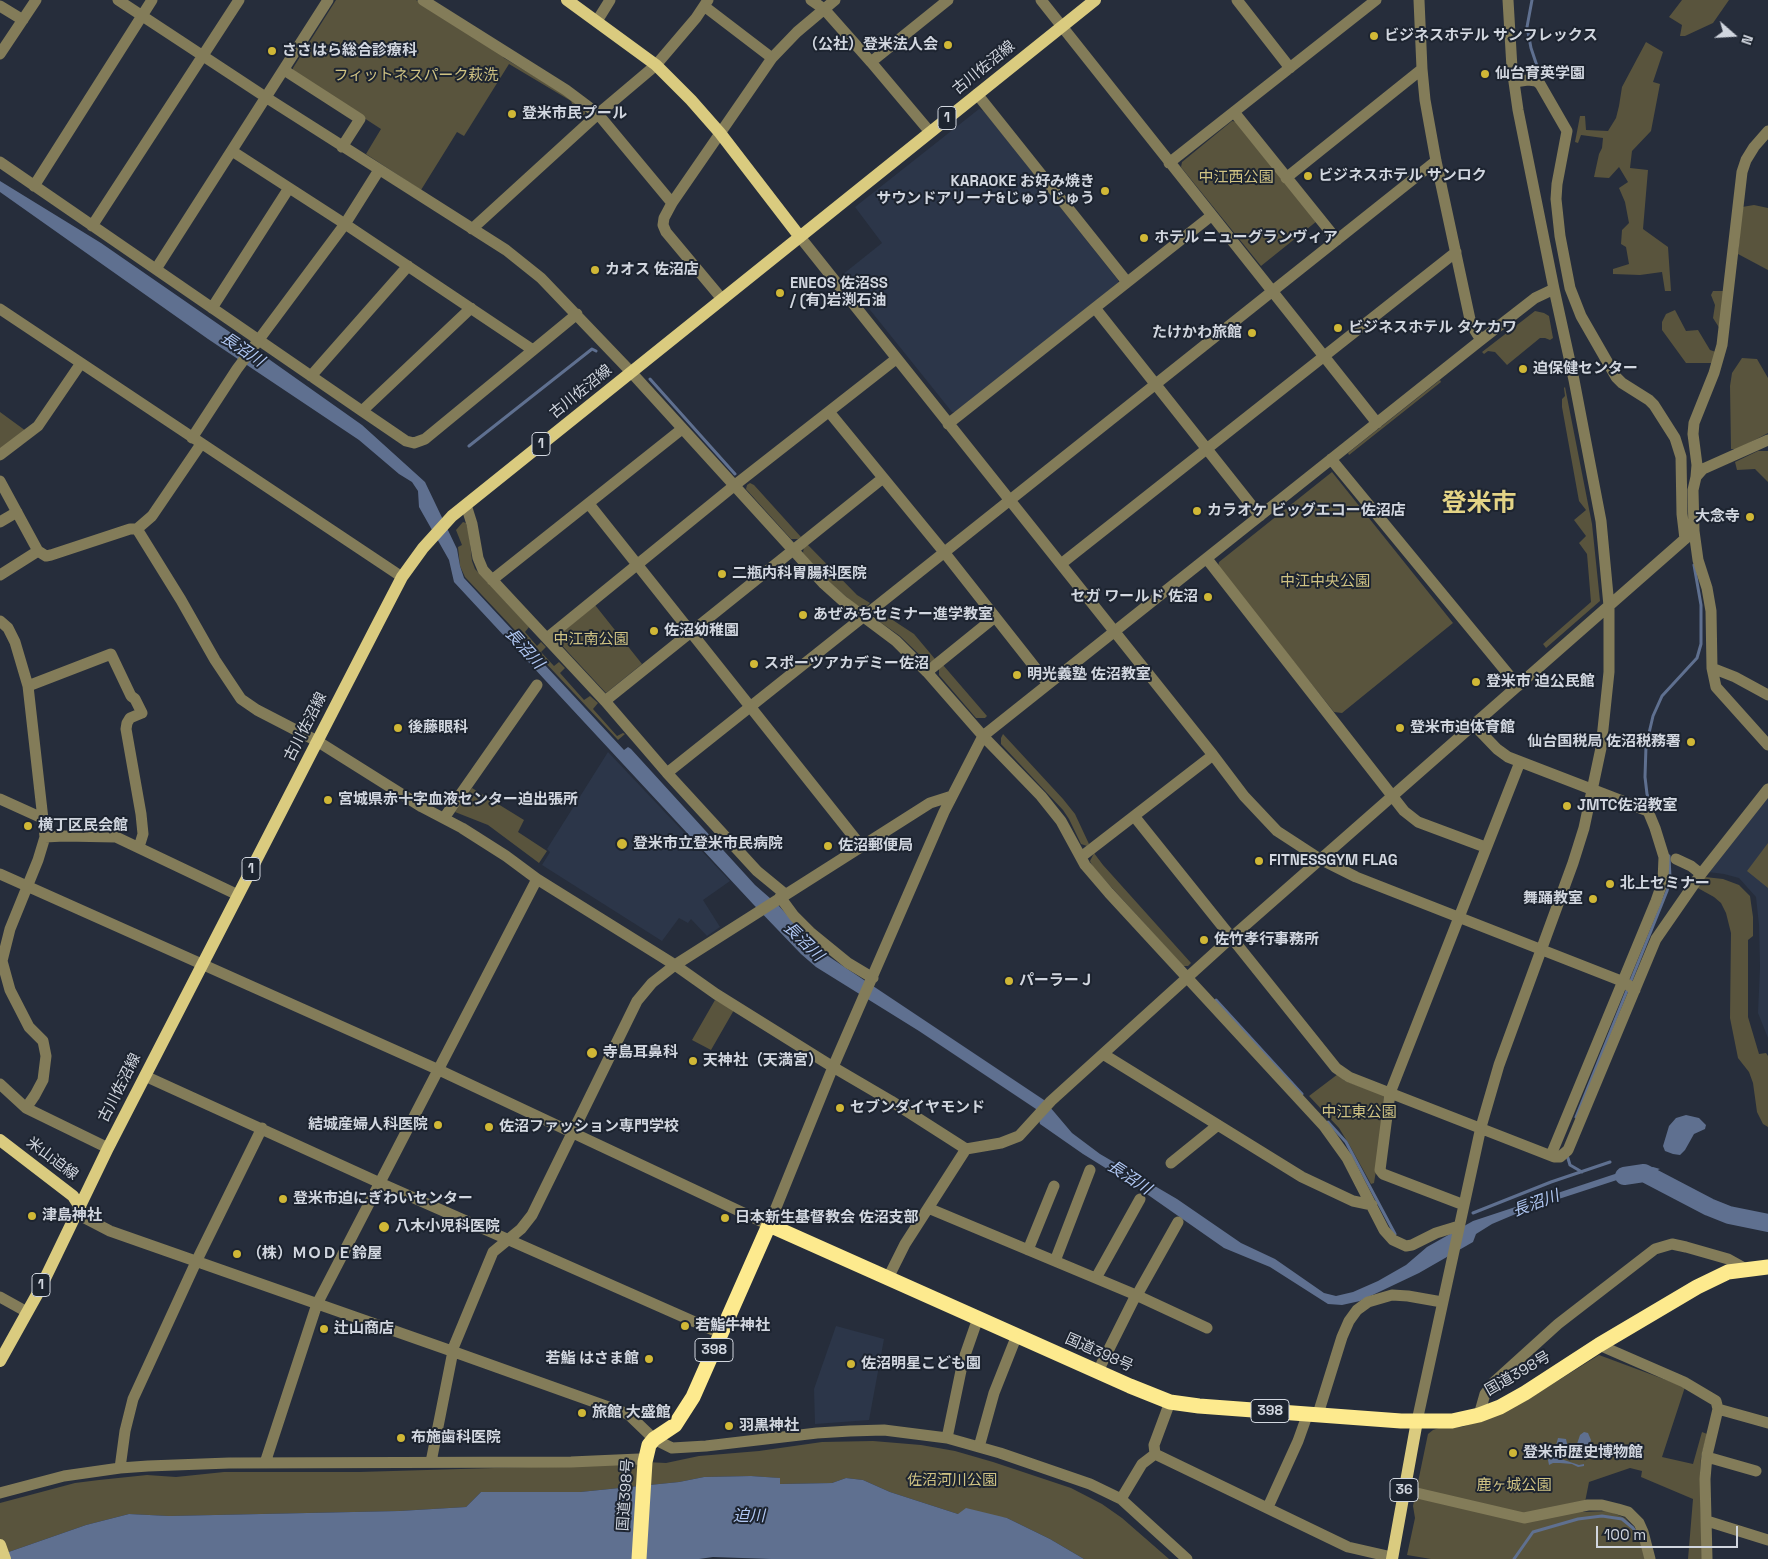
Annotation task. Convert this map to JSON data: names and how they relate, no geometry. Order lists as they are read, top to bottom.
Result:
{
  "streets": {
    "highway": ["398", "国道398号"],
    "main road": [
      "古川佐沼線",
      "1",
      "米山迫線",
      "36"
    ]
  },
  "crossings": [
    ["古川佐沼線", "米山迫線"],
    ["398", "国道398号"],
    ["国道398号", "36"]
  ],
  "districts": ["登米市"],
  "water": ["長沼川", "迫川"],
  "parks": [
    "フィットネスパーク萩洗",
    "中江西公園",
    "中江中央公園",
    "中江南公園",
    "中江東公園",
    "佐沼河川公園",
    "鹿ヶ城公園"
  ],
  "places": [
    "ビジネスホテル サンフレックス",
    "（公社）登米法人会",
    "ささはら総合診療科",
    "仙台育英学園",
    "登米市民プール",
    "ビジネスホテル サンロク",
    "KARAOKE お好み焼き サウンドアリーナ&じゅうじゅう",
    "ホテル ニューグランヴィア",
    "カオス 佐沼店",
    "ENEOS 佐沼SS / (有)岩渕石油",
    "ビジネスホテル タケカワ",
    "たけかわ旅館",
    "迫保健センター",
    "カラオケ ビッグエコー佐沼店",
    "大念寺",
    "二瓶内科胃腸科医院",
    "セガ ワールド 佐沼",
    "あぜみちセミナー進学教室",
    "佐沼幼稚園",
    "スポーツアカデミー佐沼",
    "明光義塾 佐沼教室",
    "登米市 迫公民館",
    "後藤眼科",
    "登米市迫体育館",
    "仙台国税局 佐沼税務署",
    "宮城県赤十字血液センター迫出張所",
    "JMTC佐沼教室",
    "横丁区民会館",
    "登米市立登米市民病院",
    "佐沼郵便局",
    "FITNESSGYM FLAG",
    "北上セミナー",
    "舞踊教室",
    "佐竹孝行事務所",
    "パーラーＪ",
    "寺島耳鼻科",
    "天神社（天満宮）",
    "セブンダイヤモンド",
    "結城産婦人科医院",
    "佐沼ファッション専門学校",
    "登米市迫にぎわいセンター",
    "津島神社",
    "日本新生基督教会 佐沼支部",
    "八木小児科医院",
    "（株）ＭＯＤＥ鈴屋",
    "若鮨牛神社",
    "辻山商店",
    "若鮨 はさま館",
    "佐沼明星こども園",
    "旅館 大盛館",
    "羽黒神社",
    "布施歯科医院",
    "登米市歴史博物館"
  ],
  "scale_bar": "100 m",
  "north": "right"
}
